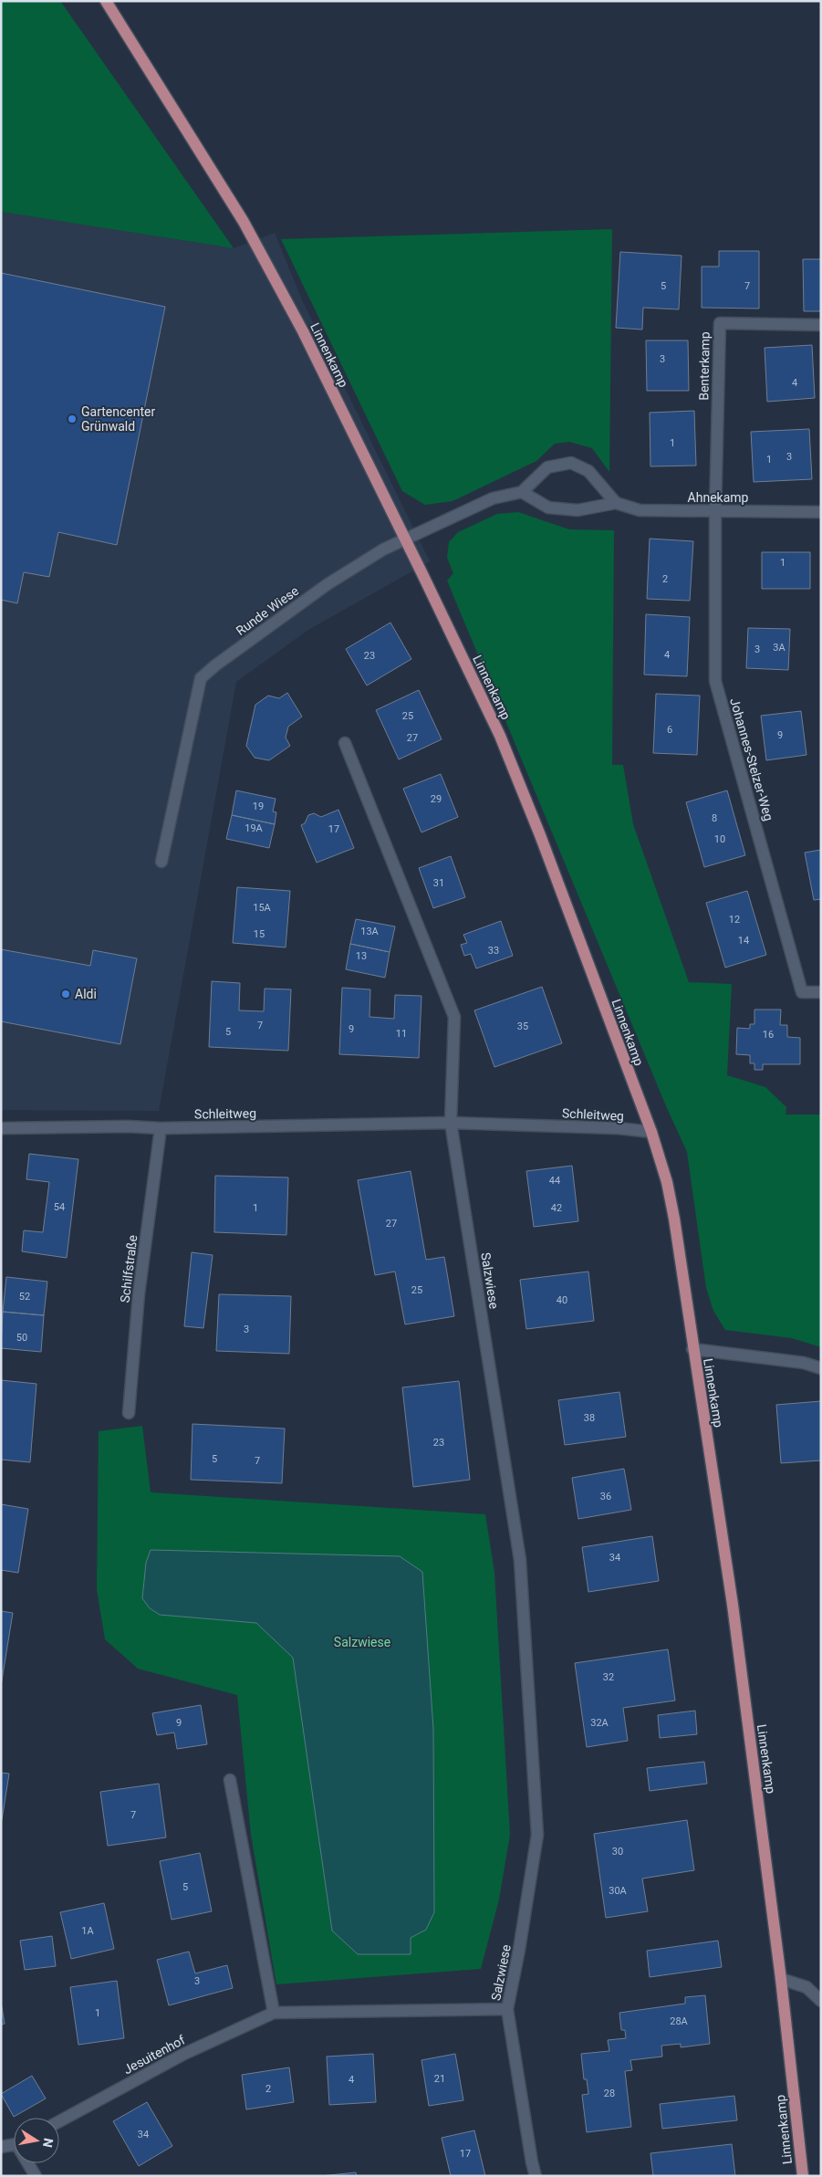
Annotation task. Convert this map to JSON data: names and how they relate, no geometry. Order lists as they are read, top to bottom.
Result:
{
  "streets": {
    "main road": ["Linnenkamp"],
    "street": [
      "Benterkamp",
      "Ahnekamp",
      "Runde Wiese",
      "Johannes-Stelzer-Weg",
      "Schleitweg",
      "Schilfstraße",
      "Salzwiese",
      "Jesuitenhof"
    ]
  },
  "crossings": [
    ["Linnenkamp", "Runde Wiese"],
    ["Linnenkamp", "Schleitweg"],
    ["Benterkamp", "Ahnekamp"],
    ["Benterkamp", "Johannes-Stelzer-Weg"],
    ["Ahnekamp", "Runde Wiese"],
    ["Ahnekamp", "Johannes-Stelzer-Weg"],
    ["Schleitweg", "Schilfstraße"],
    ["Schleitweg", "Salzwiese"],
    ["Salzwiese", "Jesuitenhof"]
  ],
  "parks": ["Salzwiese"],
  "places": ["Gartencenter Grünwald", "Aldi"],
  "house_numbers": [
    "5",
    "7",
    "3",
    "4",
    "1",
    "3",
    "1",
    "1",
    "2",
    "3A",
    "3",
    "4",
    "23",
    "25",
    "6",
    "9",
    "27",
    "29",
    "19",
    "8",
    "19A",
    "17",
    "10",
    "31",
    "15A",
    "12",
    "13A",
    "15",
    "14",
    "33",
    "13",
    "7",
    "35",
    "9",
    "5",
    "11",
    "16",
    "44",
    "54",
    "1",
    "42",
    "27",
    "25",
    "52",
    "40",
    "3",
    "50",
    "38",
    "23",
    "5",
    "7",
    "36",
    "34",
    "32",
    "9",
    "32A",
    "7",
    "30",
    "5",
    "30A",
    "1A",
    "3",
    "1",
    "28A",
    "21",
    "4",
    "2",
    "28",
    "34",
    "17"
  ],
  "north": "right"
}
